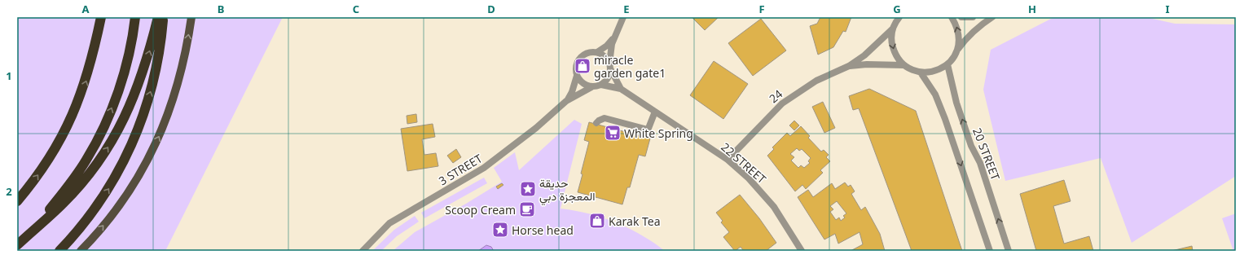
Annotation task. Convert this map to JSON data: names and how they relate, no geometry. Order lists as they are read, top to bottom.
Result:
{
  "streets": {
    "street": [
      "24",
      "20 STREET",
      "22 STREET",
      "3 STREET"
    ]
  },
  "crossings": [
    ["24", "22 STREET"],
    ["22 STREET", "3 STREET"]
  ],
  "places": {
    "shop": ["miracle garden gate1", "Karak Tea"],
    "supermarket": ["White Spring"],
    "place": ["حديقة المعجزة دبي", "Horse head"],
    "cafe": ["Scoop Cream"]
  },
  "grid": {
    "columns": [
      "A",
      "B",
      "C",
      "D",
      "E",
      "F",
      "G",
      "H",
      "I"
    ],
    "rows": ["1", "2"]
  }
}
